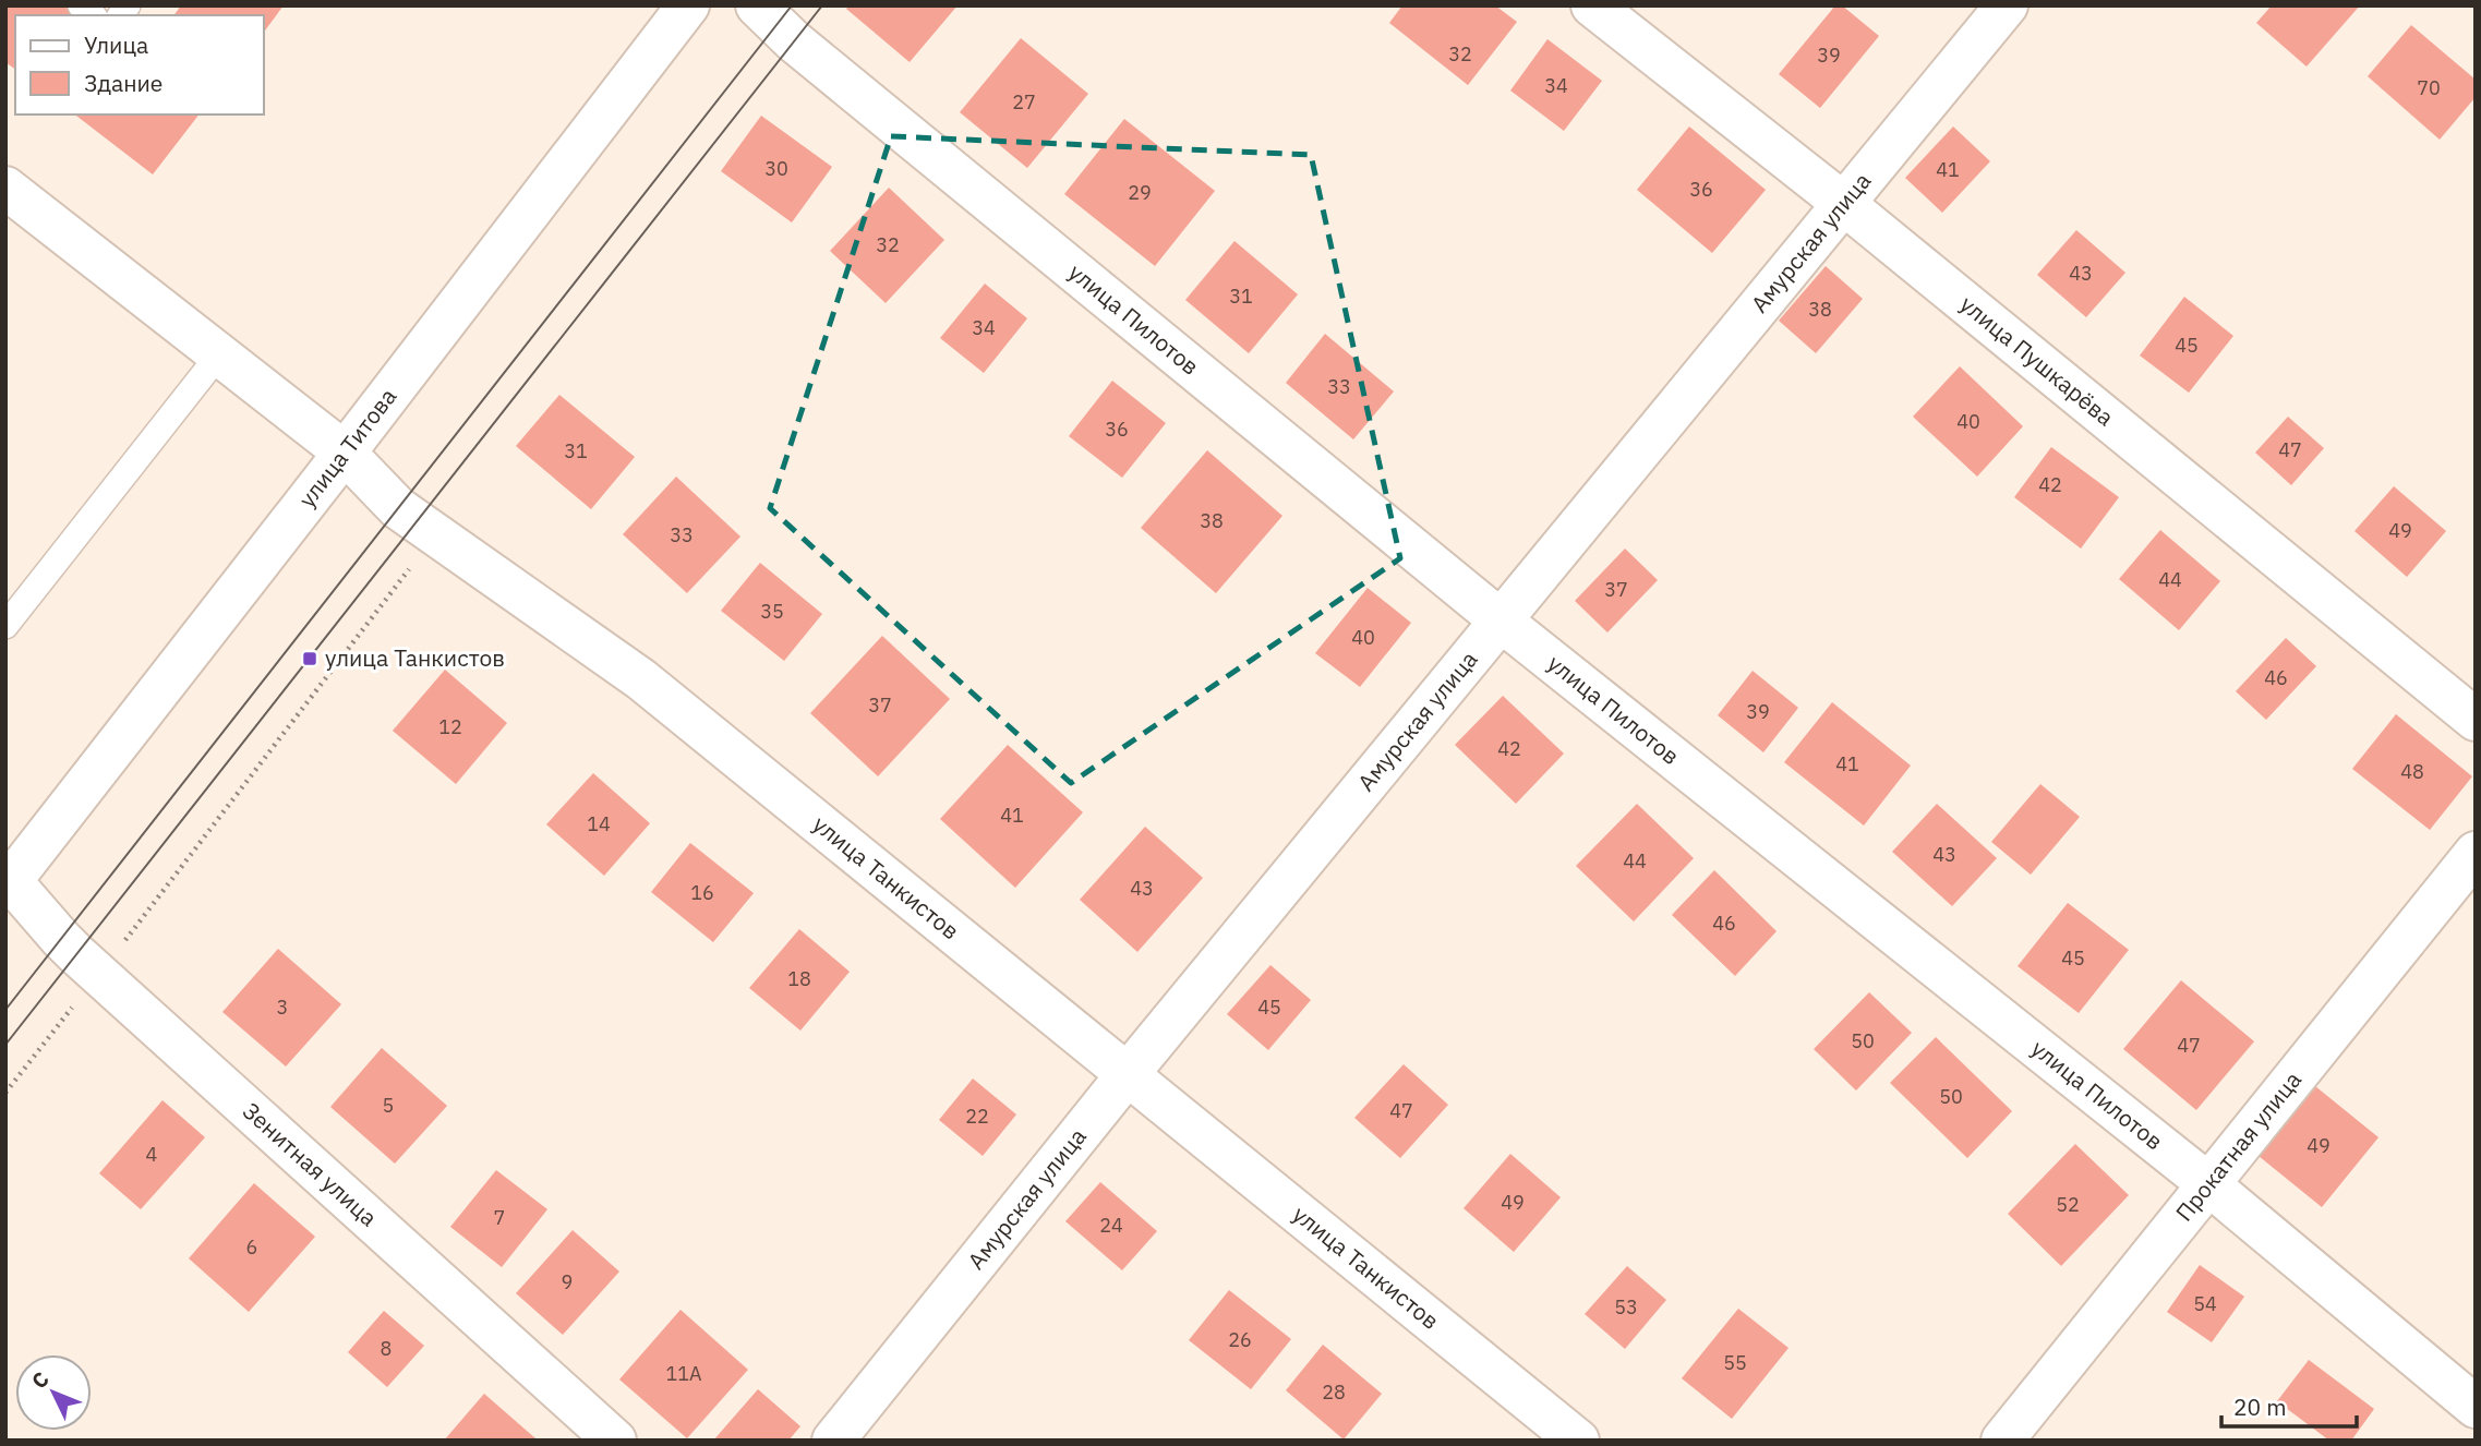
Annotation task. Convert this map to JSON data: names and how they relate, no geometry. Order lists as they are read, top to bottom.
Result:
{
  "streets": {
    "street": [
      "Амурская улица",
      "улица Пилотов",
      "улица Пушкарёва",
      "улица Титова",
      "улица Танкистов",
      "Прокатная улица",
      "Зенитная улица"
    ]
  },
  "crossings": [
    ["Амурская улица", "улица Пилотов"],
    ["Амурская улица", "улица Пушкарёва"],
    ["Амурская улица", "улица Танкистов"],
    ["улица Пилотов", "Прокатная улица"],
    ["улица Титова", "улица Танкистов"],
    ["улица Титова", "Зенитная улица"]
  ],
  "places": {
    "transit": ["улица Танкистов"]
  },
  "house_numbers": [
    "32",
    "39",
    "34",
    "70",
    "27",
    "30",
    "41",
    "36",
    "29",
    "32",
    "43",
    "31",
    "38",
    "34",
    "45",
    "33",
    "40",
    "36",
    "47",
    "31",
    "42",
    "38",
    "49",
    "33",
    "44",
    "37",
    "35",
    "40",
    "46",
    "37",
    "39",
    "12",
    "42",
    "41",
    "48",
    "41",
    "14",
    "43",
    "44",
    "43",
    "16",
    "46",
    "45",
    "18",
    "3",
    "45",
    "50",
    "47",
    "50",
    "5",
    "47",
    "22",
    "49",
    "4",
    "49",
    "52",
    "7",
    "24",
    "6",
    "9",
    "54",
    "53",
    "26",
    "8",
    "55",
    "11А",
    "28"
  ],
  "legend": ["Улица", "Здание"],
  "scale_bar": "20 m",
  "north": "top left"
}
